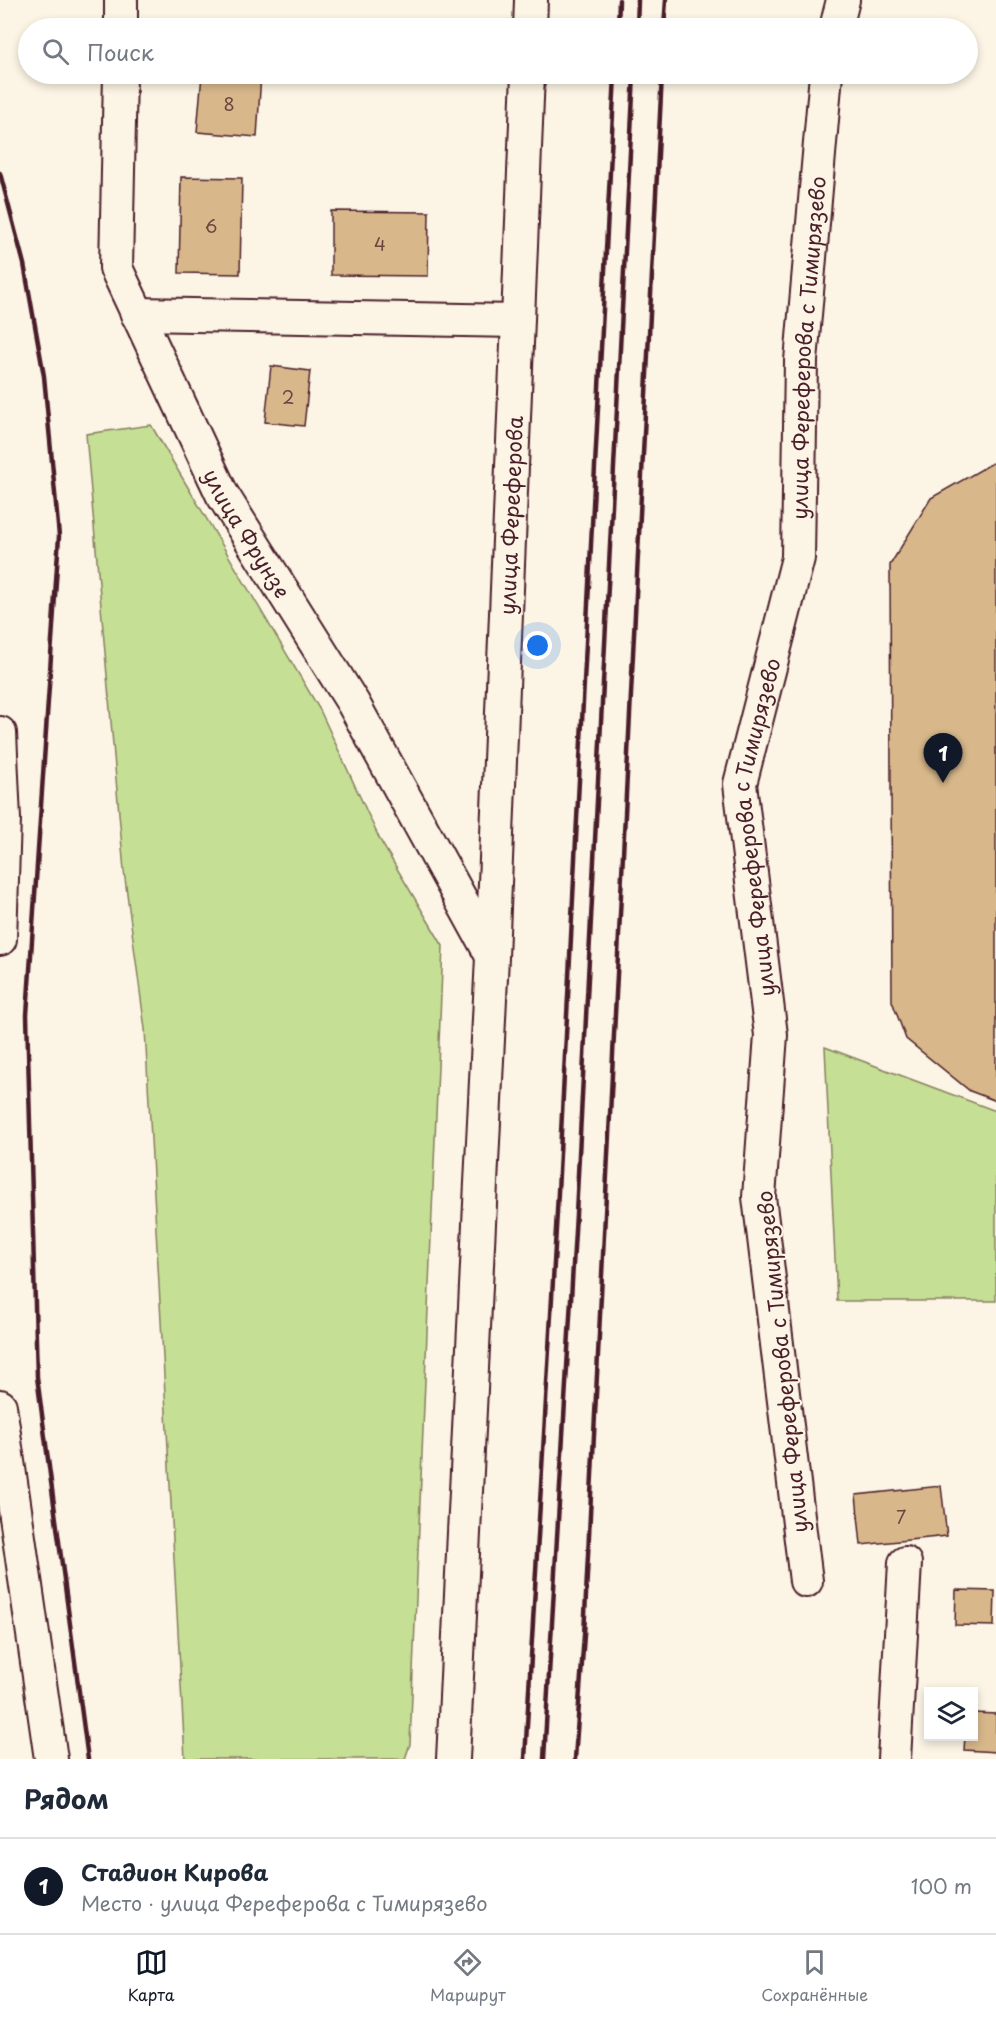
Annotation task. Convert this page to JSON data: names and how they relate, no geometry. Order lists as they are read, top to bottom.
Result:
{
  "streets": {
    "street": ["улица Фереферова с Тимирязево", "улица Фереферова", "улица Фрунзе"]
  },
  "crossings": [
    ["улица Фереферова", "улица Фрунзе"]
  ],
  "house_numbers": [
    "8",
    "6",
    "4",
    "2",
    "7"
  ],
  "page": {
    "search": "Поиск",
    "pins": "1",
    "heading": "Рядом",
    "list": [
      {
        "mark": "1",
        "name": "Стадион Кирова",
        "note": "Место · улица Фереферова с Тимирязево",
        "value": "100 m"
      }
    ],
    "nav": ["Карта", "Маршрут", "Сохранённые"]
  }
}
